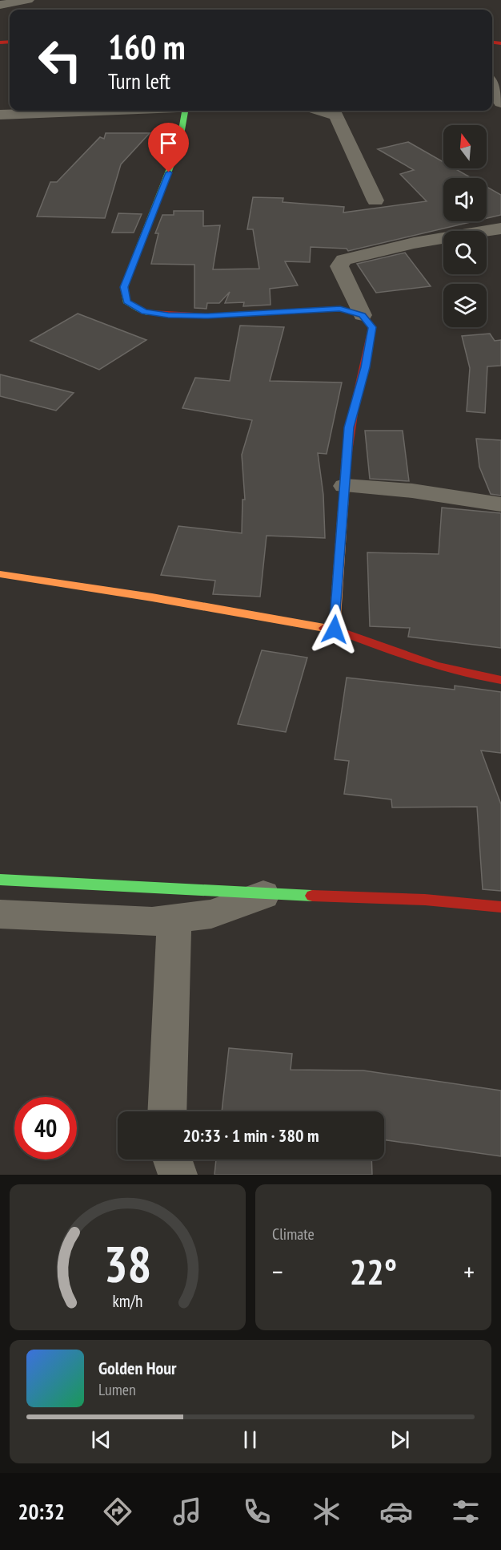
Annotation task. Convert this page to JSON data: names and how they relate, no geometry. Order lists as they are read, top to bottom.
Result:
{
  "north": "top",
  "page": {
    "turn": ["160 m", "Turn left"],
    "limit": "40",
    "trip": "20:33 · 1 min · 380 m",
    "tile": "Climate",
    "heat": ["−", "22°", "+"],
    "song": ["Golden Hour", "Lumen"],
    "tabs": "20:32",
    "gauge": ["38", "km/h"]
  }
}
